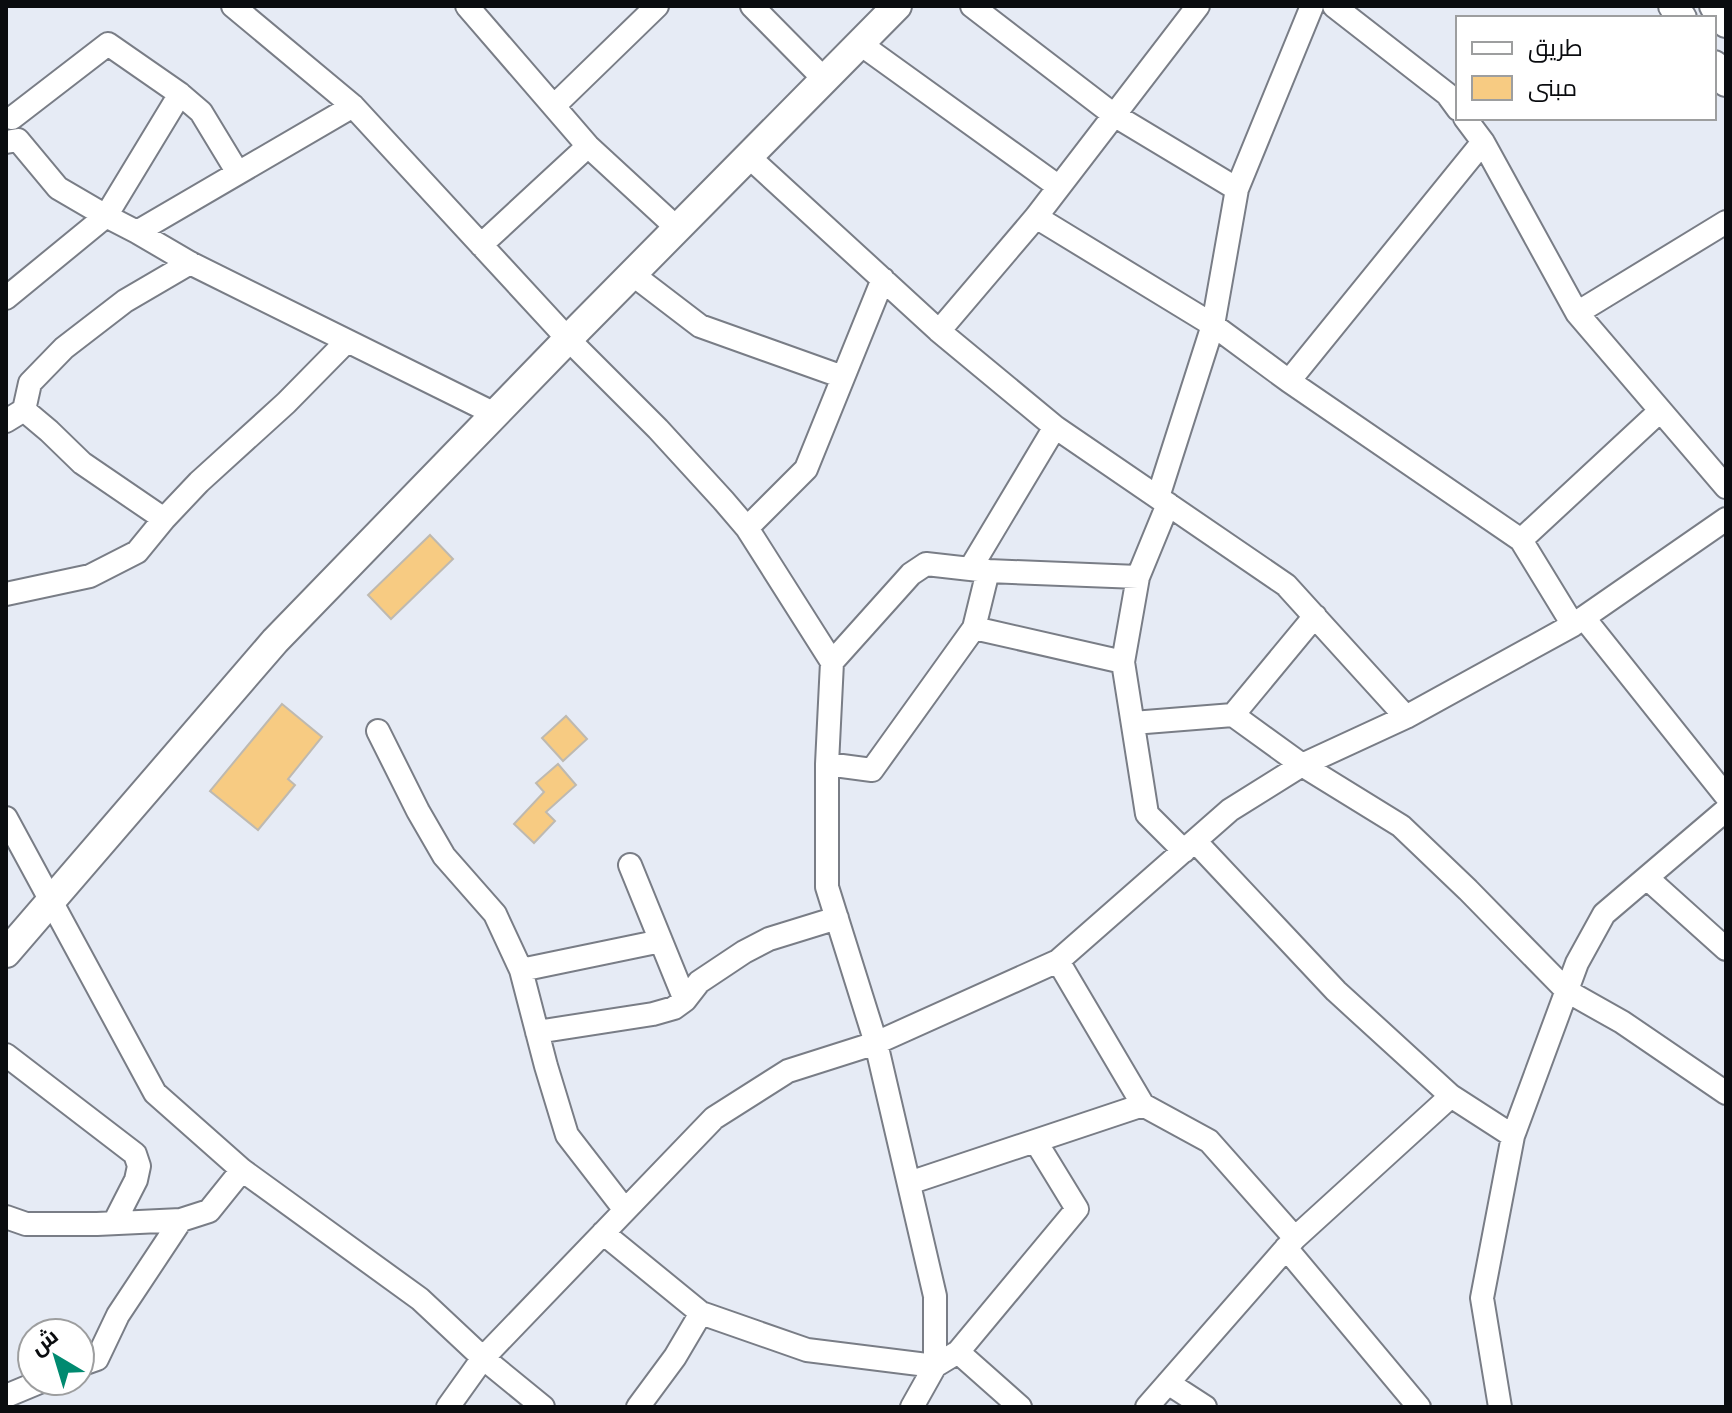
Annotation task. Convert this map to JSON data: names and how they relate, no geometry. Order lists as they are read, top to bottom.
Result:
{
  "legend": ["طريق", "مبنى"],
  "north": "top left"
}
